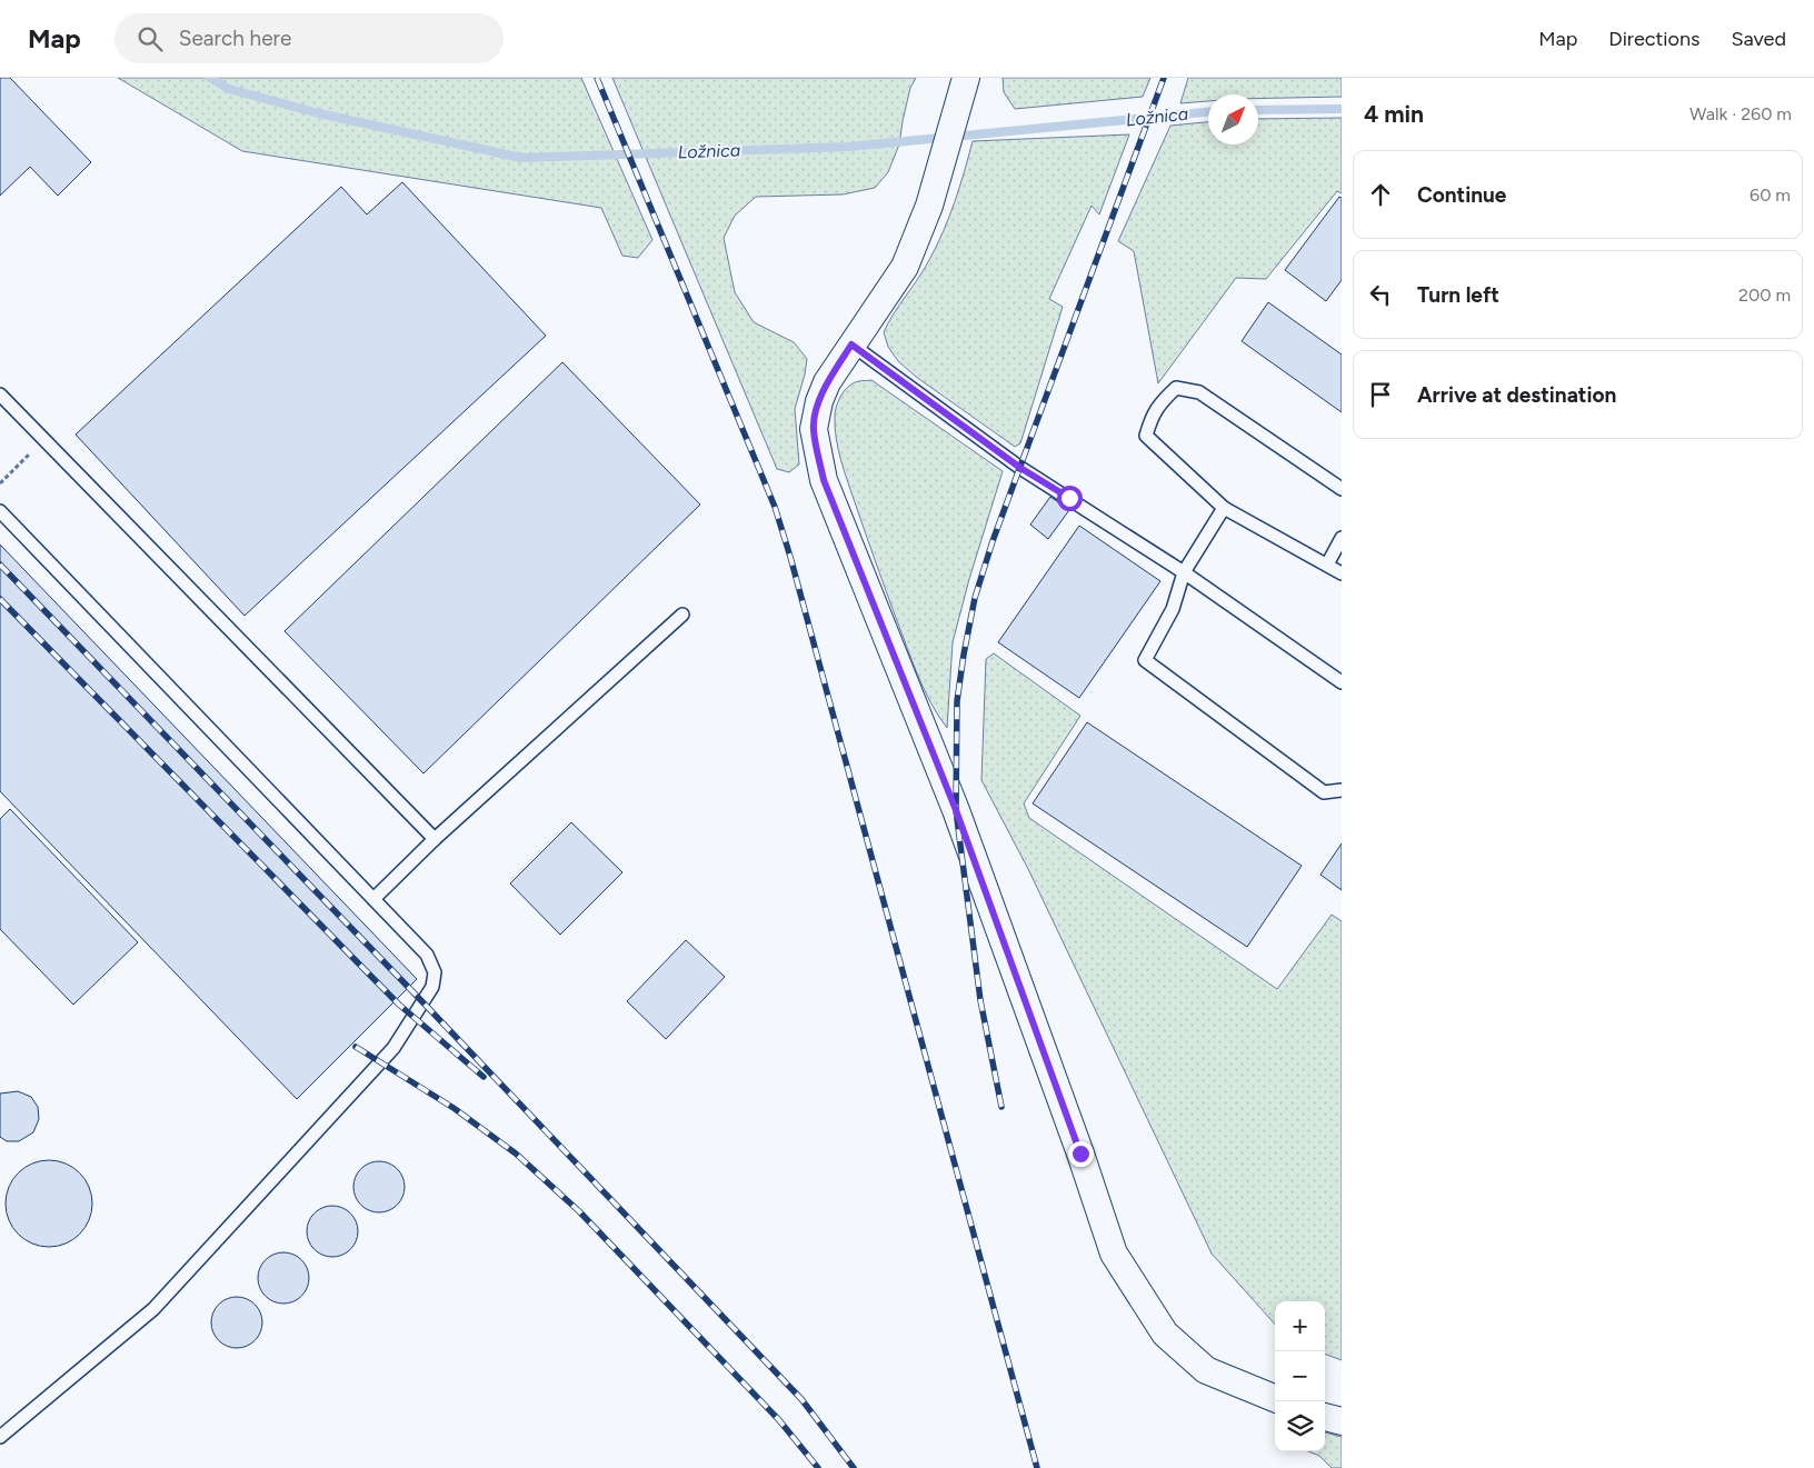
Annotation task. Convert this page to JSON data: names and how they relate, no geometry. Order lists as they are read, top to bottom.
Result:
{
  "water": ["Ložnica"],
  "north": "top right",
  "page": {
    "header": "Map",
    "search": "Search here",
    "nav": ["Map", "Directions", "Saved"],
    "heading": ["4 min", "Walk · 260 m"],
    "list": [
      ["Continue", "60 m"],
      ["Turn left", "200 m"],
      "Arrive at destination"
    ],
    "map_buttons": ["+", "−"]
  }
}
